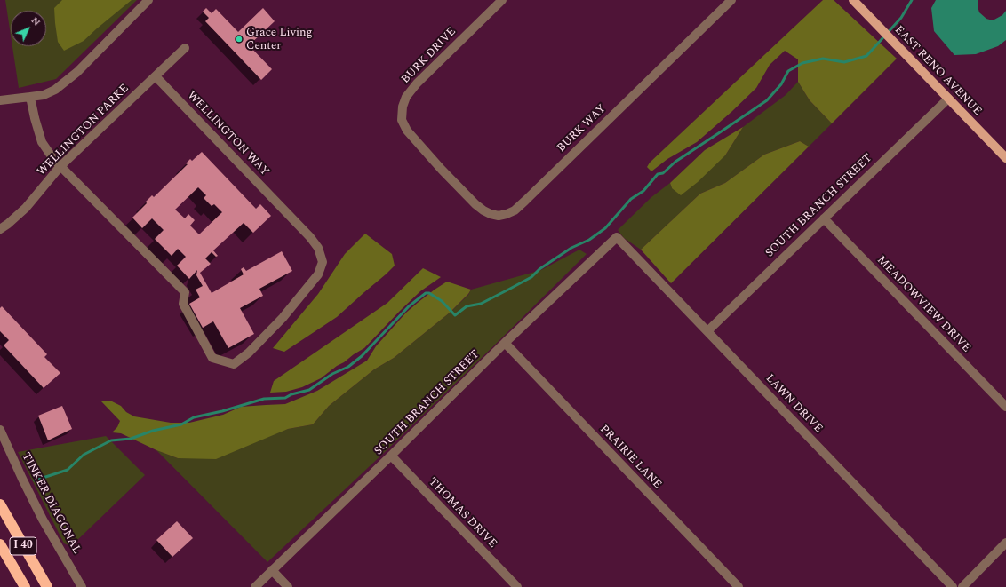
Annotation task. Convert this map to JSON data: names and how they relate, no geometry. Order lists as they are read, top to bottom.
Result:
{
  "streets": {
    "highway": ["I 40"],
    "main road": ["EAST RENO AVENUE"],
    "street": [
      "BURK DRIVE",
      "BURK WAY",
      "WELLINGTON PARKE",
      "WELLINGTON WAY",
      "SOUTH BRANCH STREET",
      "MEADOWVIEW DRIVE",
      "LAWN DRIVE",
      "PRAIRIE LANE",
      "TINKER DIAGONAL",
      "THOMAS DRIVE"
    ]
  },
  "crossings": [
    ["BURK DRIVE", "BURK WAY"],
    ["EAST RENO AVENUE", "SOUTH BRANCH STREET"],
    ["WELLINGTON PARKE", "WELLINGTON WAY"],
    ["SOUTH BRANCH STREET", "MEADOWVIEW DRIVE"],
    ["SOUTH BRANCH STREET", "LAWN DRIVE"],
    ["SOUTH BRANCH STREET", "PRAIRIE LANE"],
    ["SOUTH BRANCH STREET", "THOMAS DRIVE"]
  ],
  "places": ["Grace Living Center"],
  "north": "top right"
}
